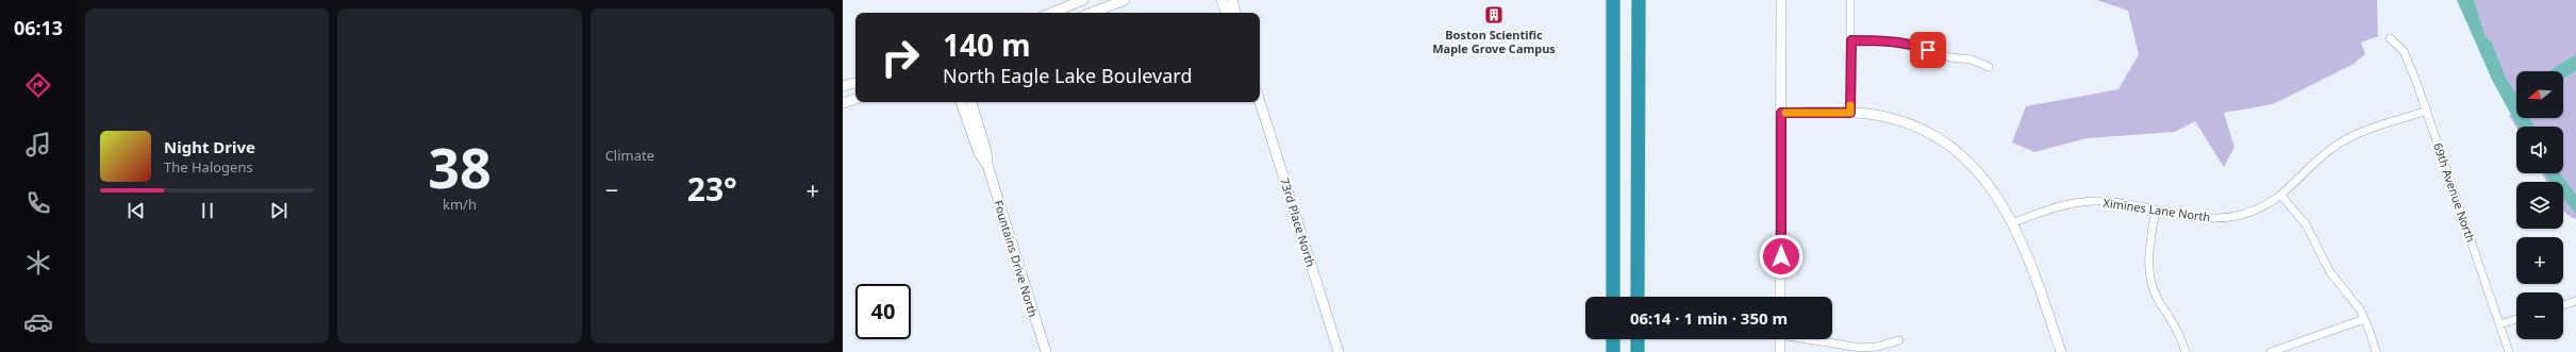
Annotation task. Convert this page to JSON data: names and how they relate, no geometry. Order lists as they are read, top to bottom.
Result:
{
  "streets": {
    "street": [
      "69th Avenue North",
      "Ximines Lane North",
      "73rd Place North",
      "Fountains Drive North"
    ]
  },
  "crossings": [
    ["69th Avenue North", "Ximines Lane North"]
  ],
  "places": {
    "building": ["Boston Scientific Maple Grove Campus"]
  },
  "north": "left",
  "page": {
    "tabs": "06:13",
    "tile": [
      ["38", "km/h"],
      "Climate"
    ],
    "turn": ["140 m", "North Eagle Lake Boulevard"],
    "map_buttons": ["+", "−"],
    "song": ["Night Drive", "The Halogens"],
    "heat": ["−", "23°", "+"],
    "limit": "40",
    "trip": "06:14 · 1 min · 350 m"
  }
}
